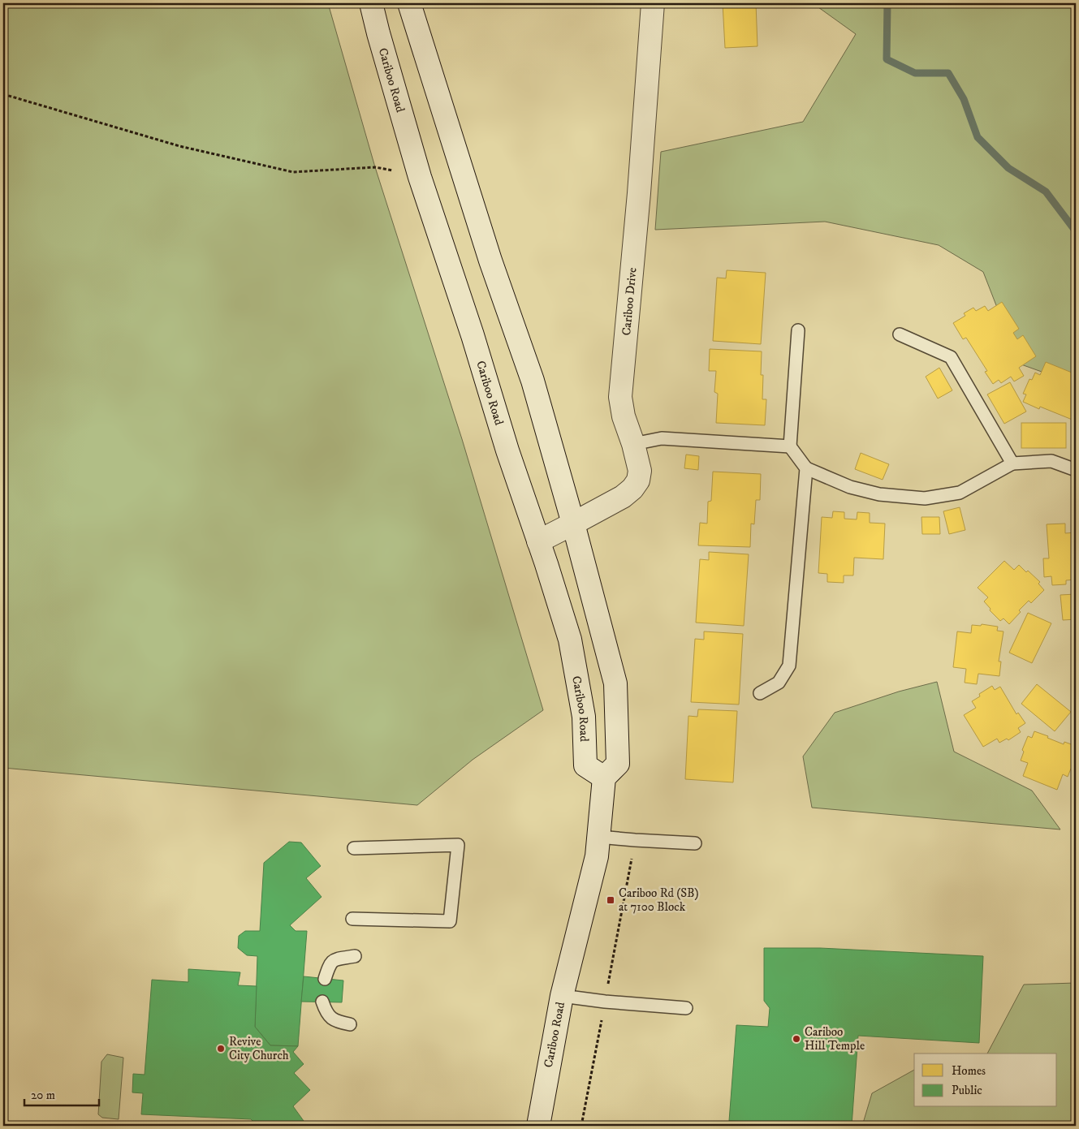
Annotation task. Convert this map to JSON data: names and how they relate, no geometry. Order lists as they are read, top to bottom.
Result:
{
  "streets": {
    "street": ["Cariboo Road", "Cariboo Drive"]
  },
  "crossings": [
    ["Cariboo Road", "Cariboo Drive"]
  ],
  "places": {
    "transit": ["Cariboo Rd (SB) at 7100 Block"],
    "other": ["Cariboo Hill Temple", "Revive City Church"]
  },
  "legend": ["Homes", "Public"],
  "scale_bar": "20 m"
}
